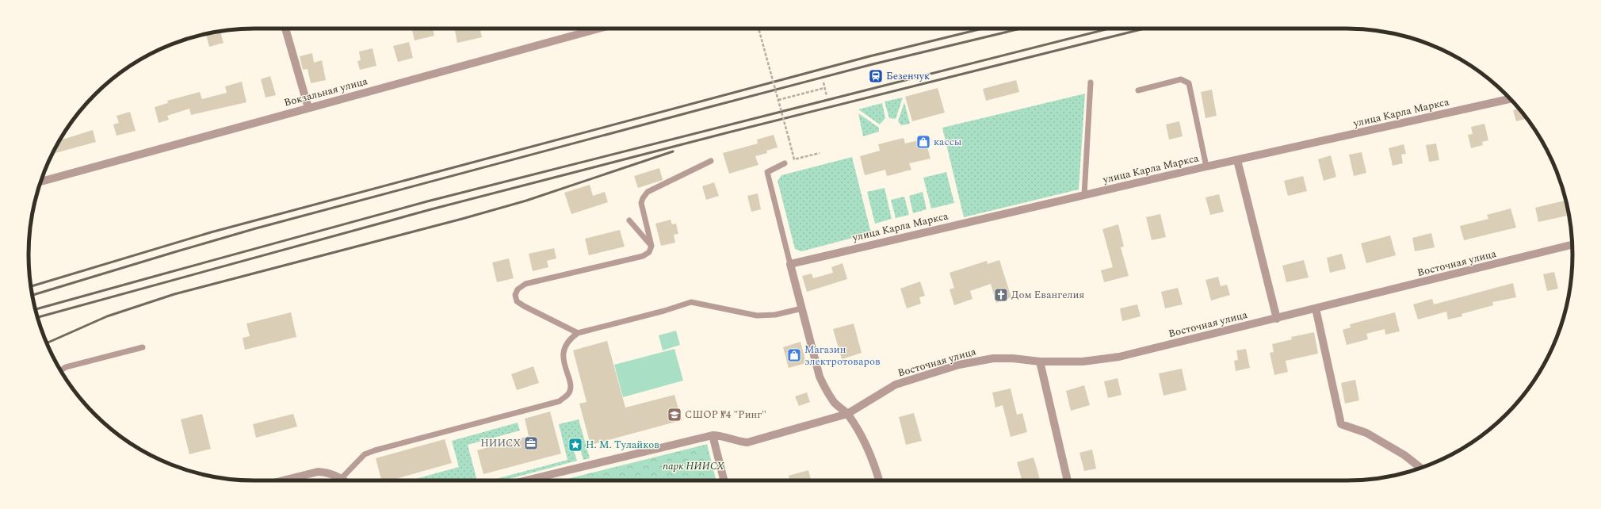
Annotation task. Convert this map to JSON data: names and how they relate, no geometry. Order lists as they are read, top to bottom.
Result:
{
  "streets": {
    "street": ["Вокзальная улица", "улица Карла Маркса", "Восточная улица"]
  },
  "parks": ["парк НИИСХ"],
  "places": {
    "station": ["Безенчук"],
    "shop": ["кассы", "Магазин электротоваров"],
    "church": ["Дом Евангелия"],
    "school or university": ["СШОР №4 \"Ринг\""],
    "office": ["НИИСХ"],
    "place": ["Н. М. Тулайков"]
  }
}
